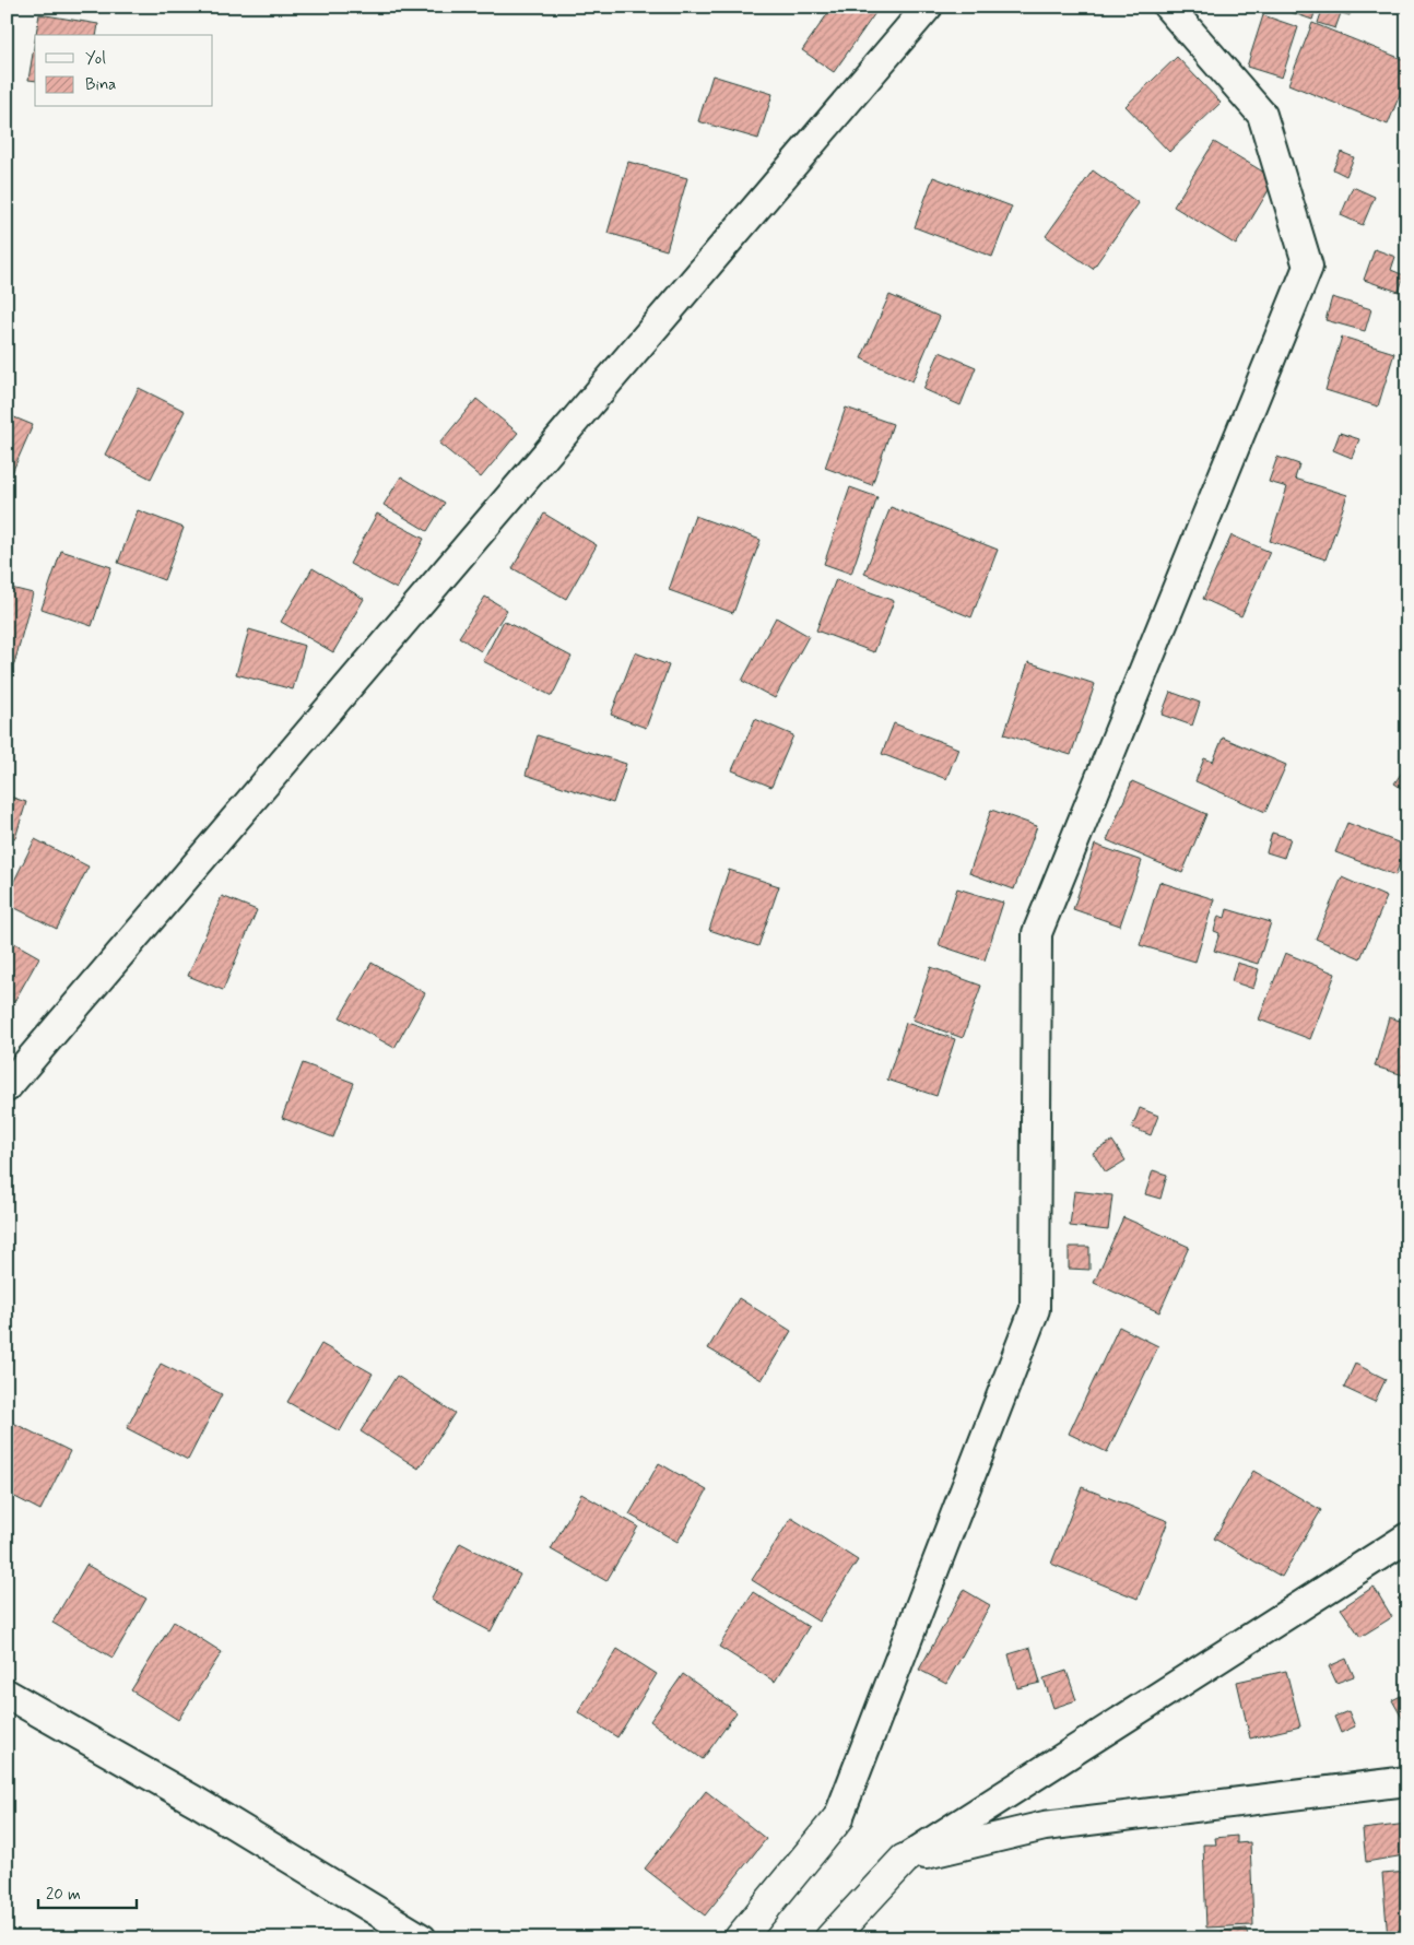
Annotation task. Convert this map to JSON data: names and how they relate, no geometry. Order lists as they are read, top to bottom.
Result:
{
  "legend": ["Yol", "Bina"],
  "scale_bar": "20 m"
}
